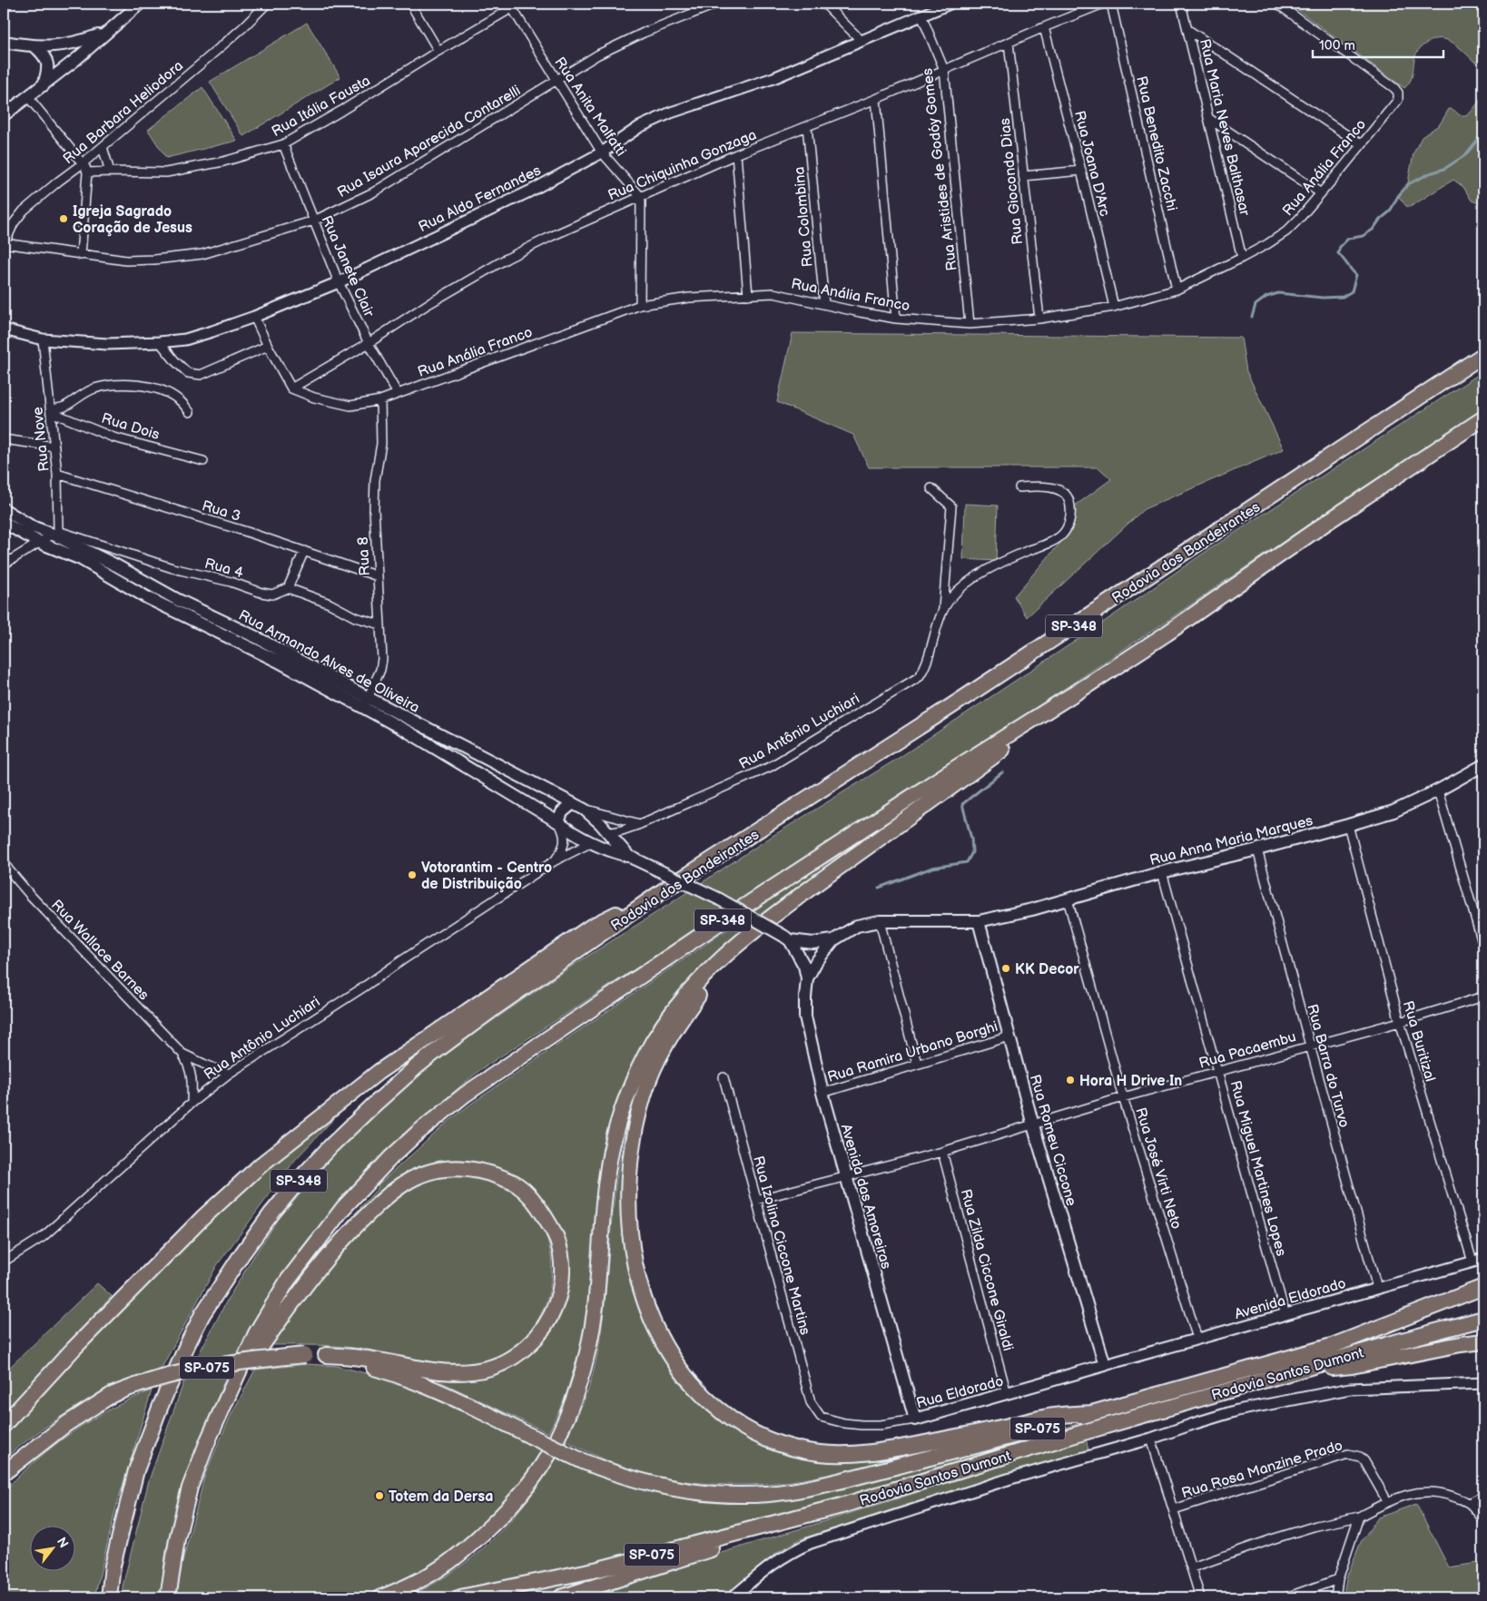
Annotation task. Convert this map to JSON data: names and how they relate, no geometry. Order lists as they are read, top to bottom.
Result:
{
  "streets": {
    "highway": [
      "Rodovia dos Bandeirantes",
      "SP-348",
      "SP-075",
      "Rodovia Santos Dumont"
    ],
    "main road": [
      "Rua Armando Alves de Oliveira",
      "Rua Anna Maria Marques",
      "Rua Romeu Ciccone",
      "Avenida das Amoreiras",
      "Rua Eldorado"
    ],
    "street": [
      "Rua Itália Fausta",
      "Rua Anita Malfatti",
      "Rua Barbara Heliodora",
      "Rua Maria Neves Balthasar",
      "Rua Isaura Aparecida Contarelli",
      "Rua Benedito Zacchi",
      "Rua Joana D'Arc",
      "Rua Chiquinha Gonzaga",
      "Rua Anália Franco",
      "Rua Aristides de Godóy Gomes",
      "Rua Giocondo Dias",
      "Rua Aldo Fernandes",
      "Rua Colombina",
      "Rua Janete Clair",
      "Rua Dois",
      "Rua Nove",
      "Rua 3",
      "Rua 8",
      "Rua 4",
      "Rua Antônio Luchiari",
      "Rua Wallace Barnes",
      "Rua Buritizal",
      "Rua Pacaembu",
      "Rua Ramira Urbano Borghi",
      "Rua Barra do Turvo",
      "Rua José Virti Neto",
      "Rua Miguel Martines Lopes",
      "Rua Izolina Ciccone Martins",
      "Rua Zilda Ciccone Giraldi",
      "Avenida Eldorado",
      "Rua Rosa Manzine Prado"
    ]
  },
  "crossings": [
    ["Rua Itália Fausta", "Rua Anita Malfatti"],
    ["Rua Itália Fausta", "Rua Janete Clair"],
    ["Rua Anita Malfatti", "Rua Isaura Aparecida Contarelli"],
    ["Rua Anita Malfatti", "Rua Chiquinha Gonzaga"],
    ["Rua Anita Malfatti", "Rua Aldo Fernandes"],
    ["Rua Barbara Heliodora", "Rua Isaura Aparecida Contarelli"],
    ["Rua Maria Neves Balthasar", "Rua Anália Franco"],
    ["Rua Isaura Aparecida Contarelli", "Rua Janete Clair"],
    ["Rua Benedito Zacchi", "Rua Anália Franco"],
    ["Rua Joana D'Arc", "Rua Chiquinha Gonzaga"],
    ["Rua Joana D'Arc", "Rua Anália Franco"],
    ["Rua Chiquinha Gonzaga", "Rua Anália Franco"],
    ["Rua Chiquinha Gonzaga", "Rua Aristides de Godóy Gomes"],
    ["Rua Chiquinha Gonzaga", "Rua Giocondo Dias"],
    ["Rua Chiquinha Gonzaga", "Rua Colombina"],
    ["Rua Chiquinha Gonzaga", "Rua Janete Clair"],
    ["Rua Anália Franco", "Rua Aristides de Godóy Gomes"],
    ["Rua Anália Franco", "Rua Giocondo Dias"],
    ["Rua Anália Franco", "Rua Colombina"],
    ["Rua Anália Franco", "Rua Janete Clair"],
    ["Rua Anália Franco", "Rua 8"],
    ["Rua Aristides de Godóy Gomes", "Rua Aldo Fernandes"],
    ["Rua Aldo Fernandes", "Rua Janete Clair"],
    ["Rua Aldo Fernandes", "Rua Nove"],
    ["Rua Dois", "Rua Nove"],
    ["Rua Nove", "Rua 3"],
    ["Rua Nove", "Rua 4"],
    ["Rua Nove", "Rua Armando Alves de Oliveira"],
    ["Rua 3", "Rua 8"],
    ["Rua 8", "Rua Armando Alves de Oliveira"],
    ["Rua 4", "Rua Armando Alves de Oliveira"],
    ["Rua Armando Alves de Oliveira", "Rua Antônio Luchiari"],
    ["Rua Armando Alves de Oliveira", "Avenida das Amoreiras"],
    ["Rua Antônio Luchiari", "Rua Wallace Barnes"],
    ["Rua Anna Maria Marques", "Rua Buritizal"],
    ["Rua Anna Maria Marques", "Rua Barra do Turvo"],
    ["Rua Anna Maria Marques", "Rua Romeu Ciccone"],
    ["Rua Anna Maria Marques", "Rua José Virti Neto"],
    ["Rua Anna Maria Marques", "Rua Miguel Martines Lopes"],
    ["Rua Anna Maria Marques", "Avenida das Amoreiras"],
    ["Rua Buritizal", "Rua Pacaembu"],
    ["Rua Buritizal", "Avenida Eldorado"],
    ["Rua Pacaembu", "Rua Barra do Turvo"],
    ["Rua Pacaembu", "Rua Romeu Ciccone"],
    ["Rua Pacaembu", "Rua José Virti Neto"],
    ["Rua Pacaembu", "Rua Miguel Martines Lopes"],
    ["Rua Pacaembu", "Avenida das Amoreiras"],
    ["Rua Pacaembu", "Rua Izolina Ciccone Martins"],
    ["Rua Pacaembu", "Rua Zilda Ciccone Giraldi"],
    ["Rua Ramira Urbano Borghi", "Rua Romeu Ciccone"],
    ["Rua Ramira Urbano Borghi", "Avenida das Amoreiras"],
    ["Rua Barra do Turvo", "Avenida Eldorado"],
    ["Rua Romeu Ciccone", "Avenida das Amoreiras"],
    ["Rua Romeu Ciccone", "Avenida Eldorado"],
    ["Rua Romeu Ciccone", "Rua Eldorado"],
    ["Rua José Virti Neto", "Avenida Eldorado"],
    ["Rua Miguel Martines Lopes", "Avenida Eldorado"],
    ["Avenida das Amoreiras", "Rua Eldorado"],
    ["Rua Izolina Ciccone Martins", "Rua Eldorado"],
    ["Rua Zilda Ciccone Giraldi", "Rua Eldorado"],
    ["Avenida Eldorado", "Rua Eldorado"],
    ["SP-075", "Rodovia Santos Dumont"]
  ],
  "places": [
    "Igreja Sagrado Coração de Jesus",
    "Votorantim - Centro de Distribuição",
    "KK Decor",
    "Hora H Drive In",
    "Totem da Dersa"
  ],
  "scale_bar": "100 m",
  "north": "top right"
}
